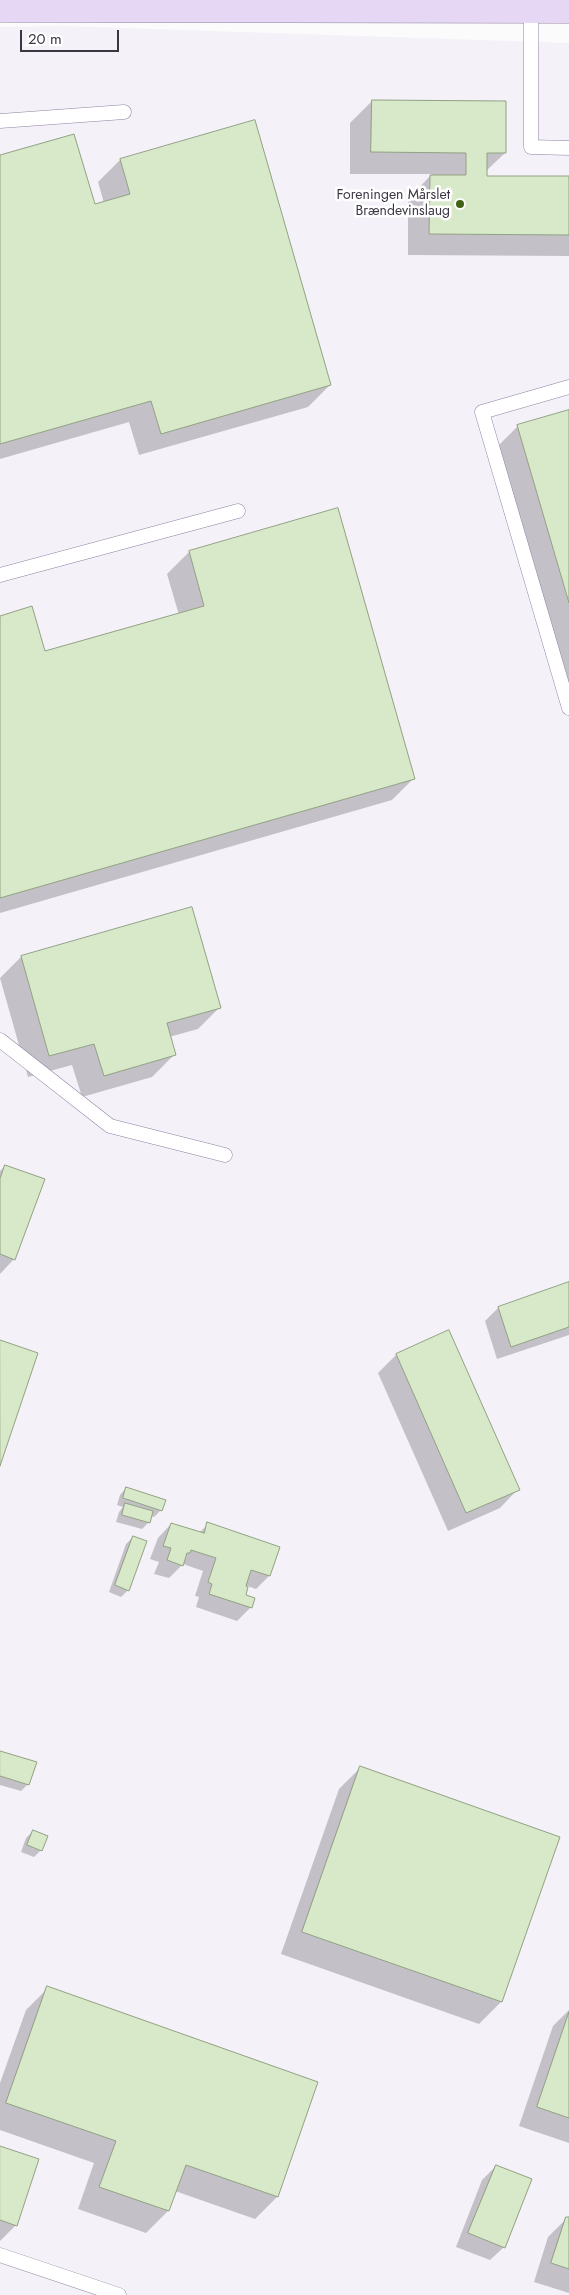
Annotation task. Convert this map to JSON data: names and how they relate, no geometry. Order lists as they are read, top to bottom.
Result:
{
  "places": ["Foreningen Mårslet Brændevinslaug"],
  "scale_bar": "20 m"
}
